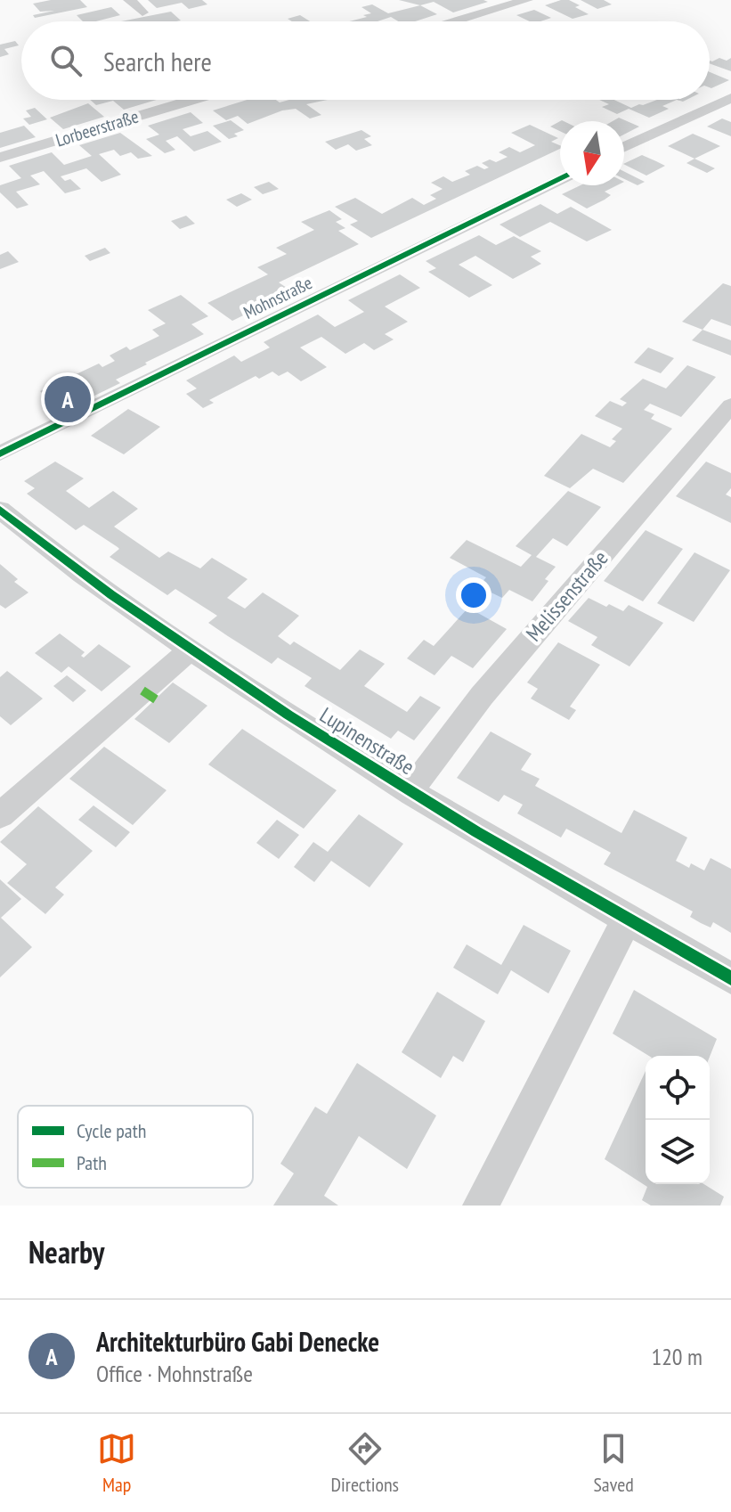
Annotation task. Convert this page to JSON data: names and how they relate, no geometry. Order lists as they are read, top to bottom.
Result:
{
  "streets": {
    "street": [
      "Lorbeerstraße",
      "Mohnstraße",
      "Melissenstraße",
      "Lupinenstraße"
    ]
  },
  "crossings": [
    ["Melissenstraße", "Lupinenstraße"]
  ],
  "legend": ["Cycle path", "Path"],
  "north": "bottom",
  "page": {
    "search": "Search here",
    "pins": "A",
    "heading": "Nearby",
    "list": [
      {
        "mark": "A",
        "name": "Architekturbüro Gabi Denecke",
        "note": "Office · Mohnstraße",
        "value": "120 m"
      }
    ],
    "nav": ["Map", "Directions", "Saved"]
  }
}
